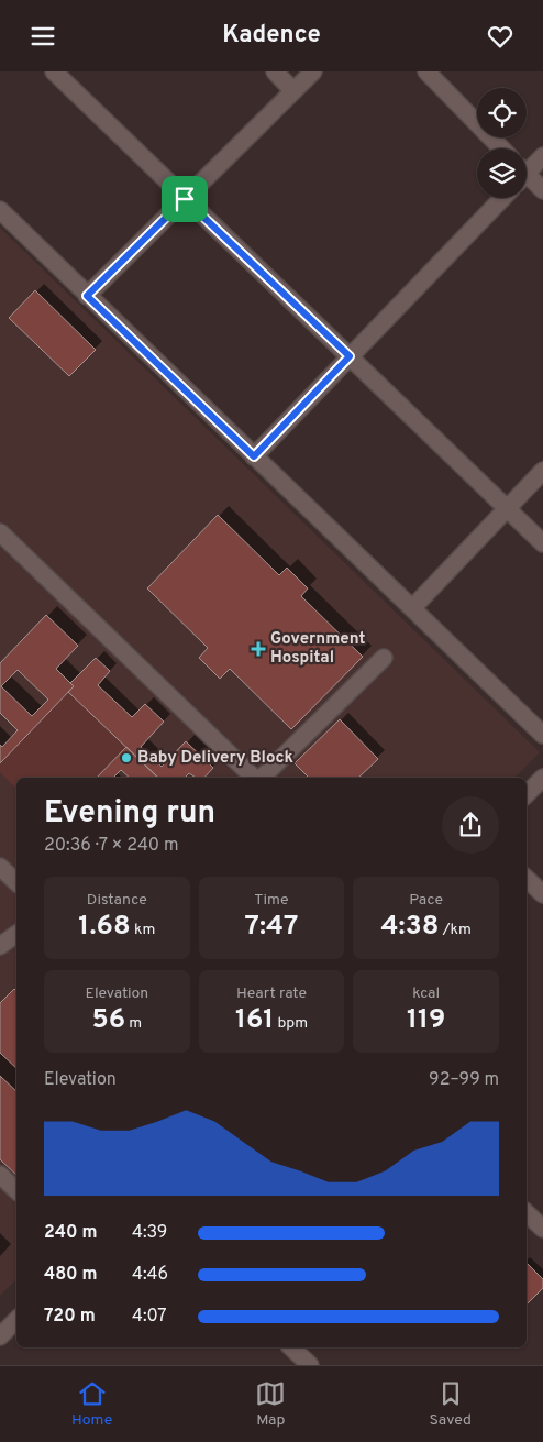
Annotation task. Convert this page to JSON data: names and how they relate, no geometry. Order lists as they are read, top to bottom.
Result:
{
  "places": {
    "health": ["Government Hospital"],
    "other": ["Baby Delivery Block"]
  },
  "page": {
    "header": "Kadence",
    "heading": ["Evening run", "20:36 · 7 × 240 m"],
    "stats": [
      ["Distance", "1.68 km"],
      ["Time", "7:47"],
      ["Pace", "4:38 /km"],
      ["Elevation", "56 m"],
      ["Heart rate", "161 bpm"],
      ["kcal", "119"]
    ],
    "chart": ["Elevation", "92–99 m"],
    "list": [
      {
        "name": "240 m",
        "note": "4:39"
      },
      {
        "name": "480 m",
        "note": "4:46"
      },
      {
        "name": "720 m",
        "note": "4:07"
      }
    ],
    "tabs": ["Home", "Map", "Saved"]
  }
}
